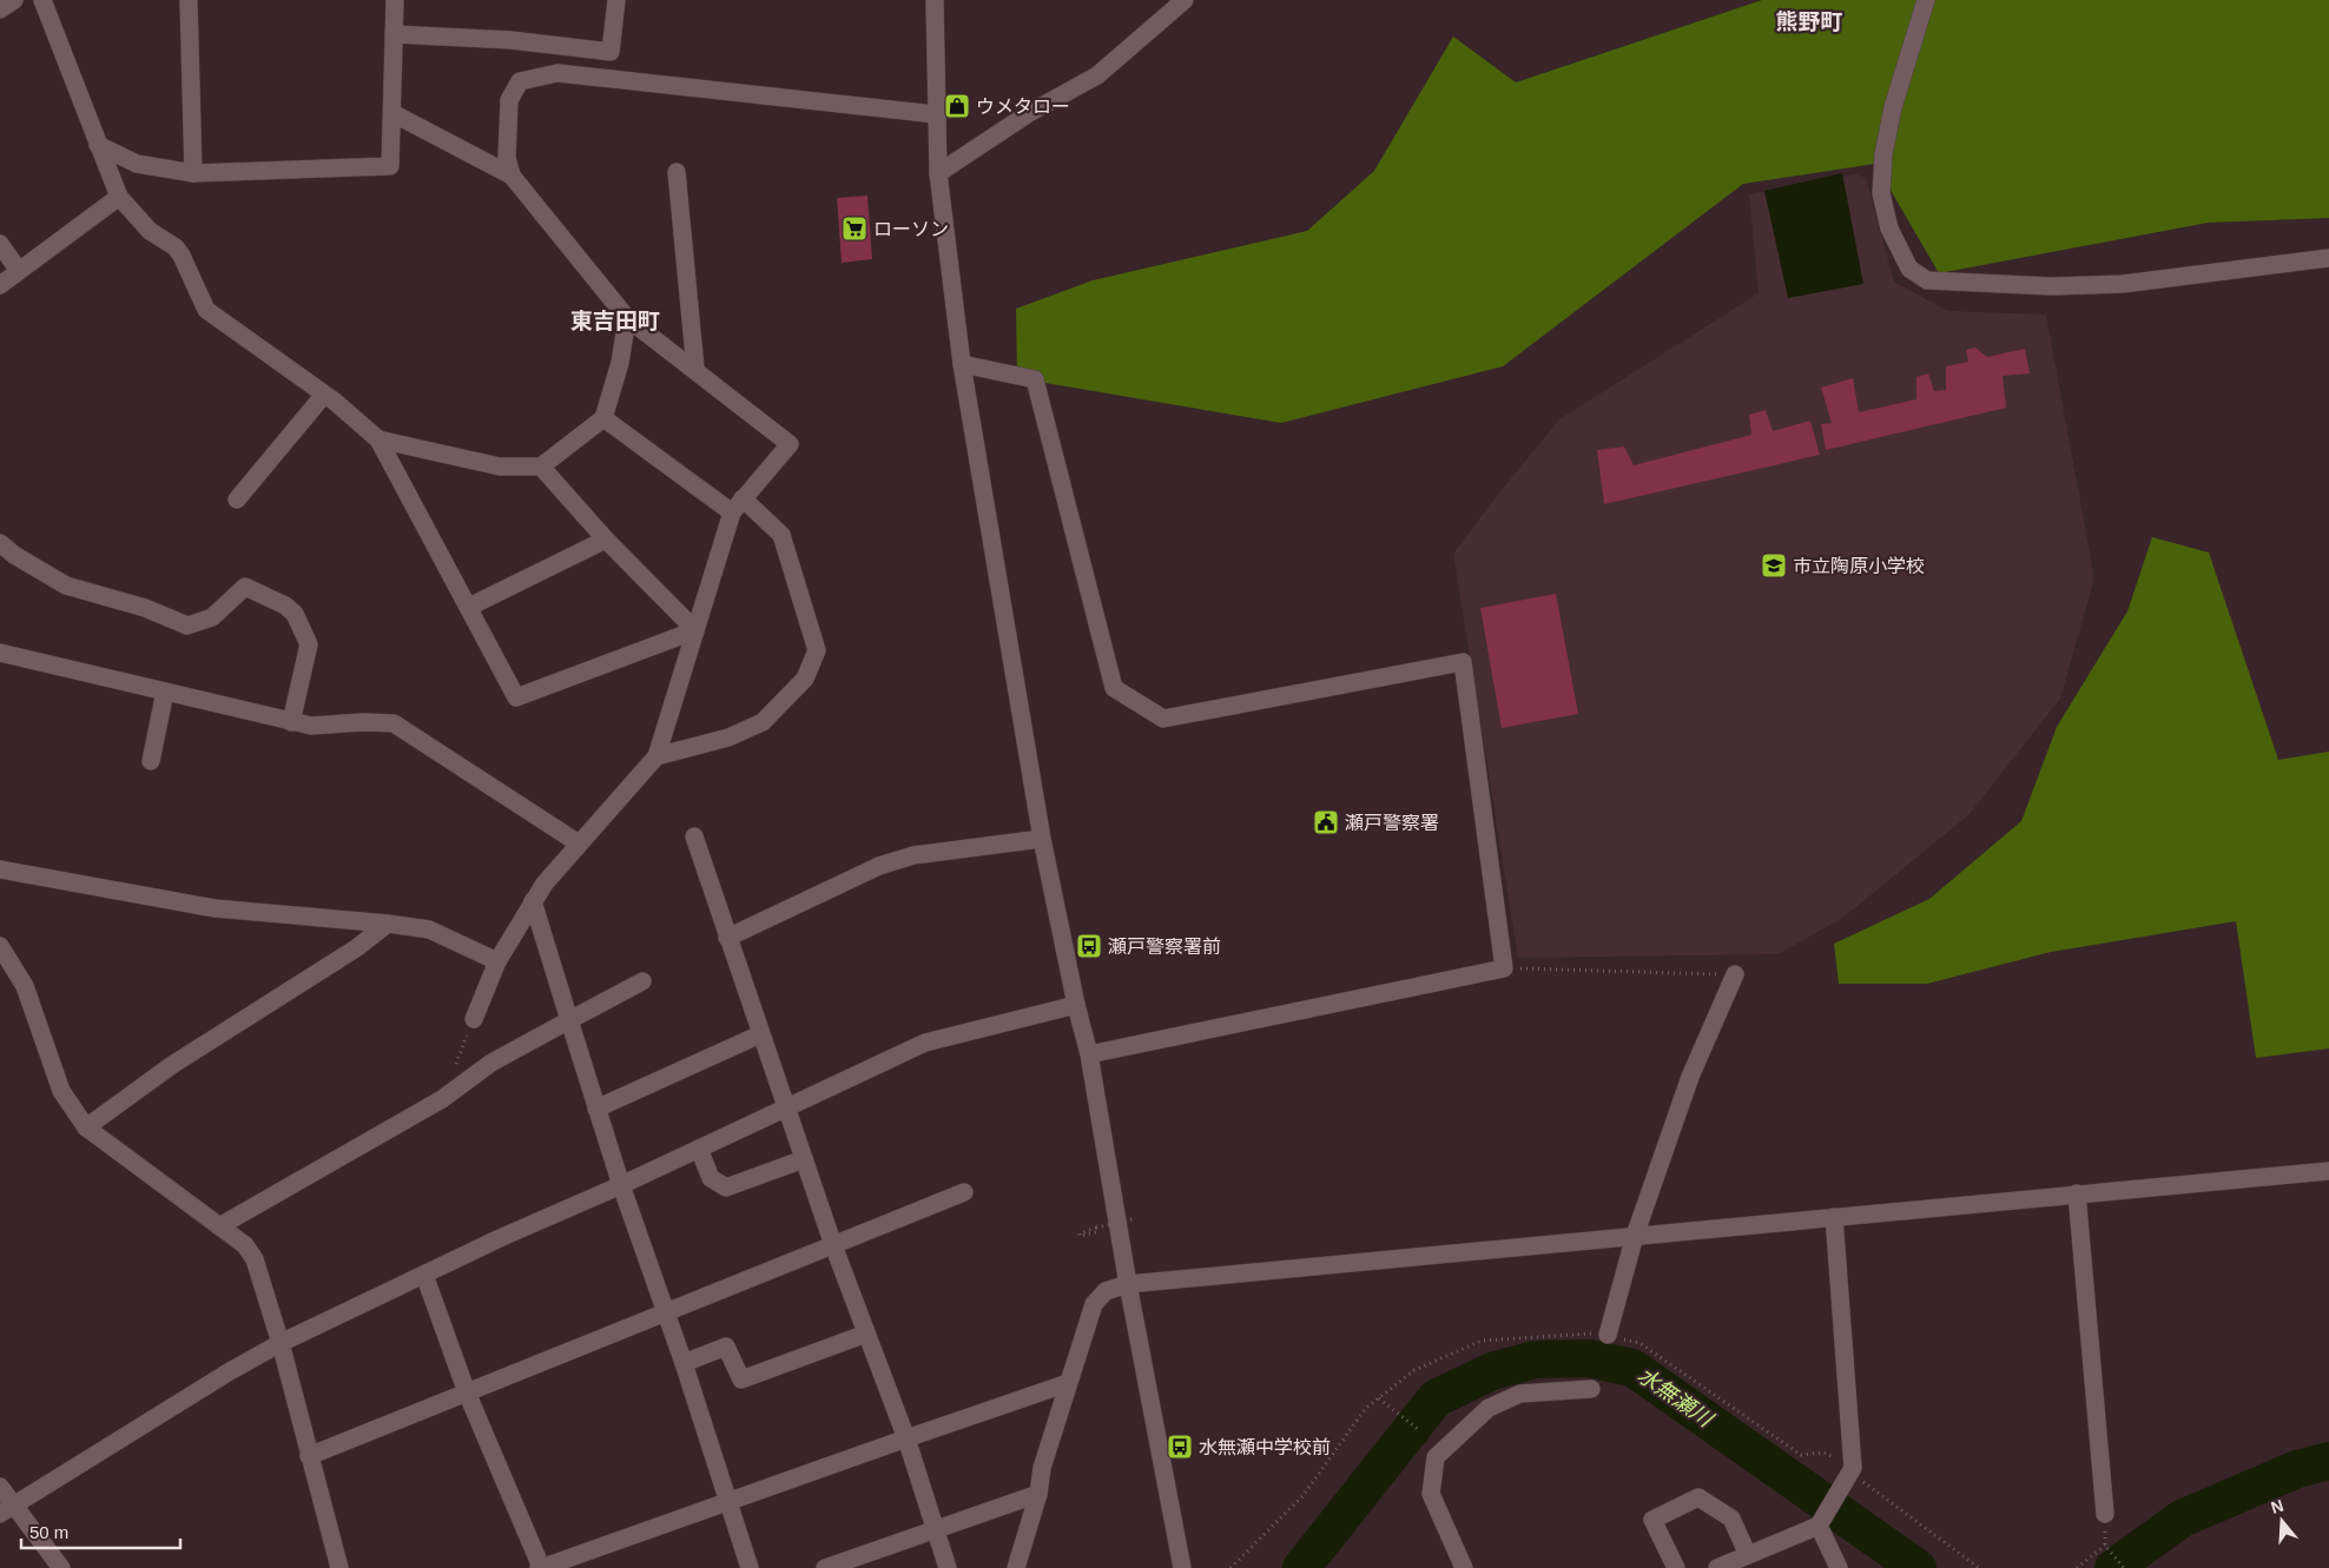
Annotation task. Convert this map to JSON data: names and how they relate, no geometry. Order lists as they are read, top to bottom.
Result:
{
  "districts": ["熊野町", "東吉田町"],
  "water": ["水無瀬川"],
  "places": {
    "shop": ["ウメタロー"],
    "supermarket": ["ローソン"],
    "school or university": ["市立陶原小学校"],
    "public building": ["瀬戸警察署"],
    "bus stop": ["瀬戸警察署前", "水無瀬中学校前"]
  },
  "scale_bar": "50 m",
  "north": "top"
}
